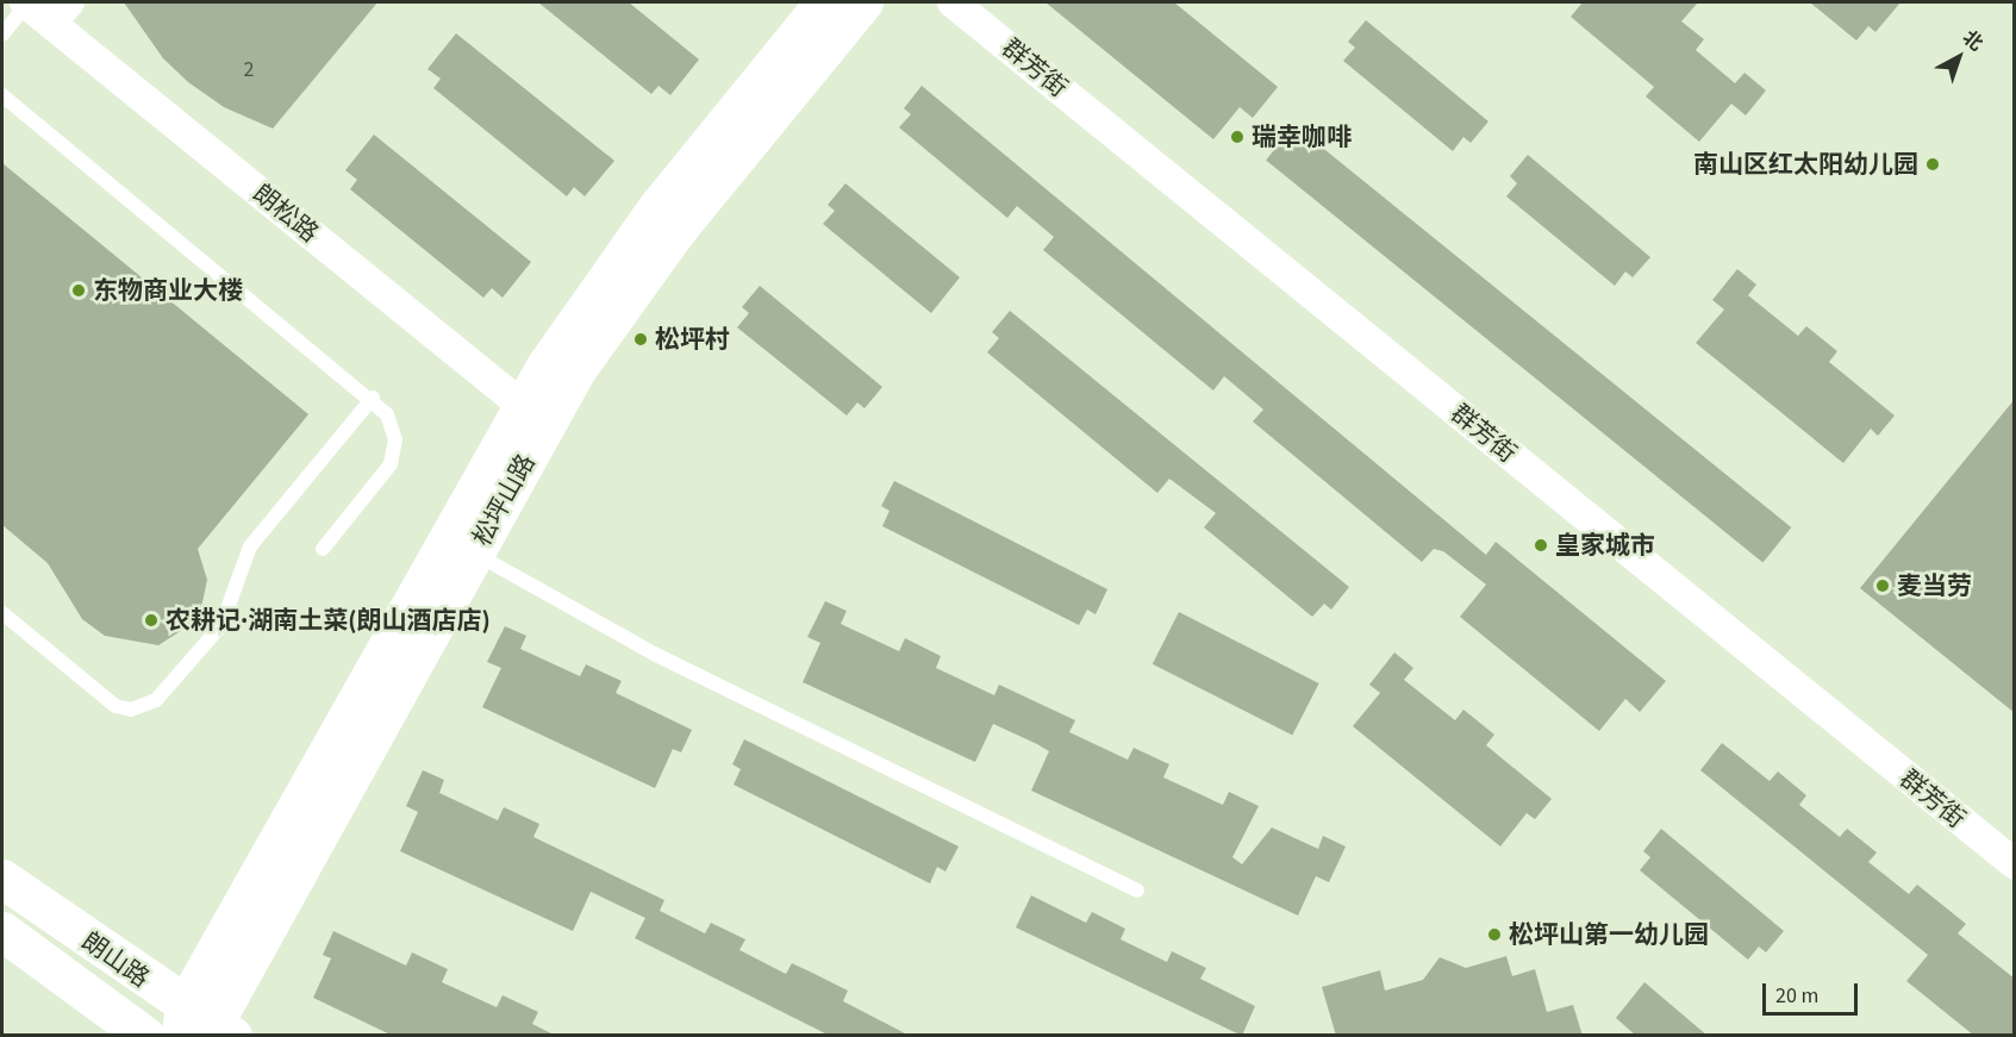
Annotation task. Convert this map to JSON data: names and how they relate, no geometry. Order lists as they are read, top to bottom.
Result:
{
  "streets": {
    "main road": ["朗山路"],
    "street": ["群芳街", "朗松路", "松坪山路"]
  },
  "crossings": [
    ["朗松路", "松坪山路"],
    ["松坪山路", "朗山路"]
  ],
  "places": [
    "瑞幸咖啡",
    "南山区红太阳幼儿园",
    "东物商业大楼",
    "松坪村",
    "皇家城市",
    "麦当劳",
    "农耕记·湖南土菜(朗山酒店店)",
    "松坪山第一幼儿园"
  ],
  "house_numbers": ["2"],
  "scale_bar": "20 m",
  "north": "top right"
}
